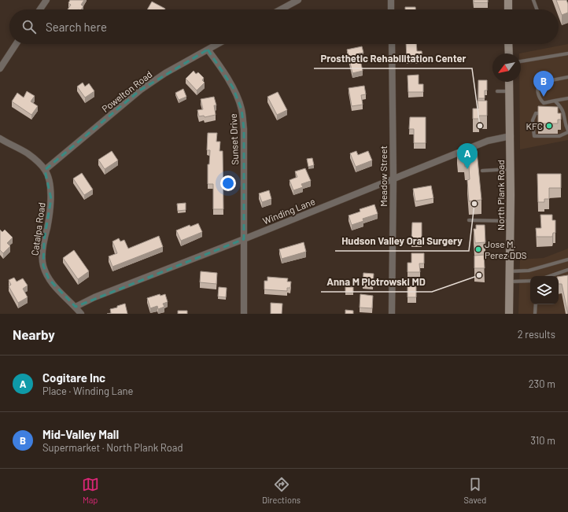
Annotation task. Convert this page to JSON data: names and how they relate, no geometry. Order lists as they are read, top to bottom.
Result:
{
  "streets": {
    "main road": ["North Plank Road"],
    "street": [
      "Powelton Road",
      "Sunset Drive",
      "Meadow Street",
      "Winding Lane",
      "Catalpa Road"
    ]
  },
  "crossings": [
    ["Powelton Road", "Sunset Drive"],
    ["Powelton Road", "Catalpa Road"],
    ["Sunset Drive", "Winding Lane"],
    ["Meadow Street", "Winding Lane"],
    ["North Plank Road", "Winding Lane"],
    ["Winding Lane", "Catalpa Road"]
  ],
  "places": [
    "Prosthetic Rehabilitation Center",
    "KFC",
    "Hudson Valley Oral Surgery",
    "Jose M. Perez DDS",
    "Anna M Piotrowski MD"
  ],
  "north": "bottom left",
  "page": {
    "search": "Search here",
    "pins": ["B", "A"],
    "heading": ["Nearby", "2 results"],
    "list": [
      {
        "mark": "A",
        "name": "Cogitare Inc",
        "note": "Place · Winding Lane",
        "value": "230 m"
      },
      {
        "mark": "B",
        "name": "Mid-Valley Mall",
        "note": "Supermarket · North Plank Road",
        "value": "310 m"
      }
    ],
    "nav": ["Map", "Directions", "Saved"]
  }
}
